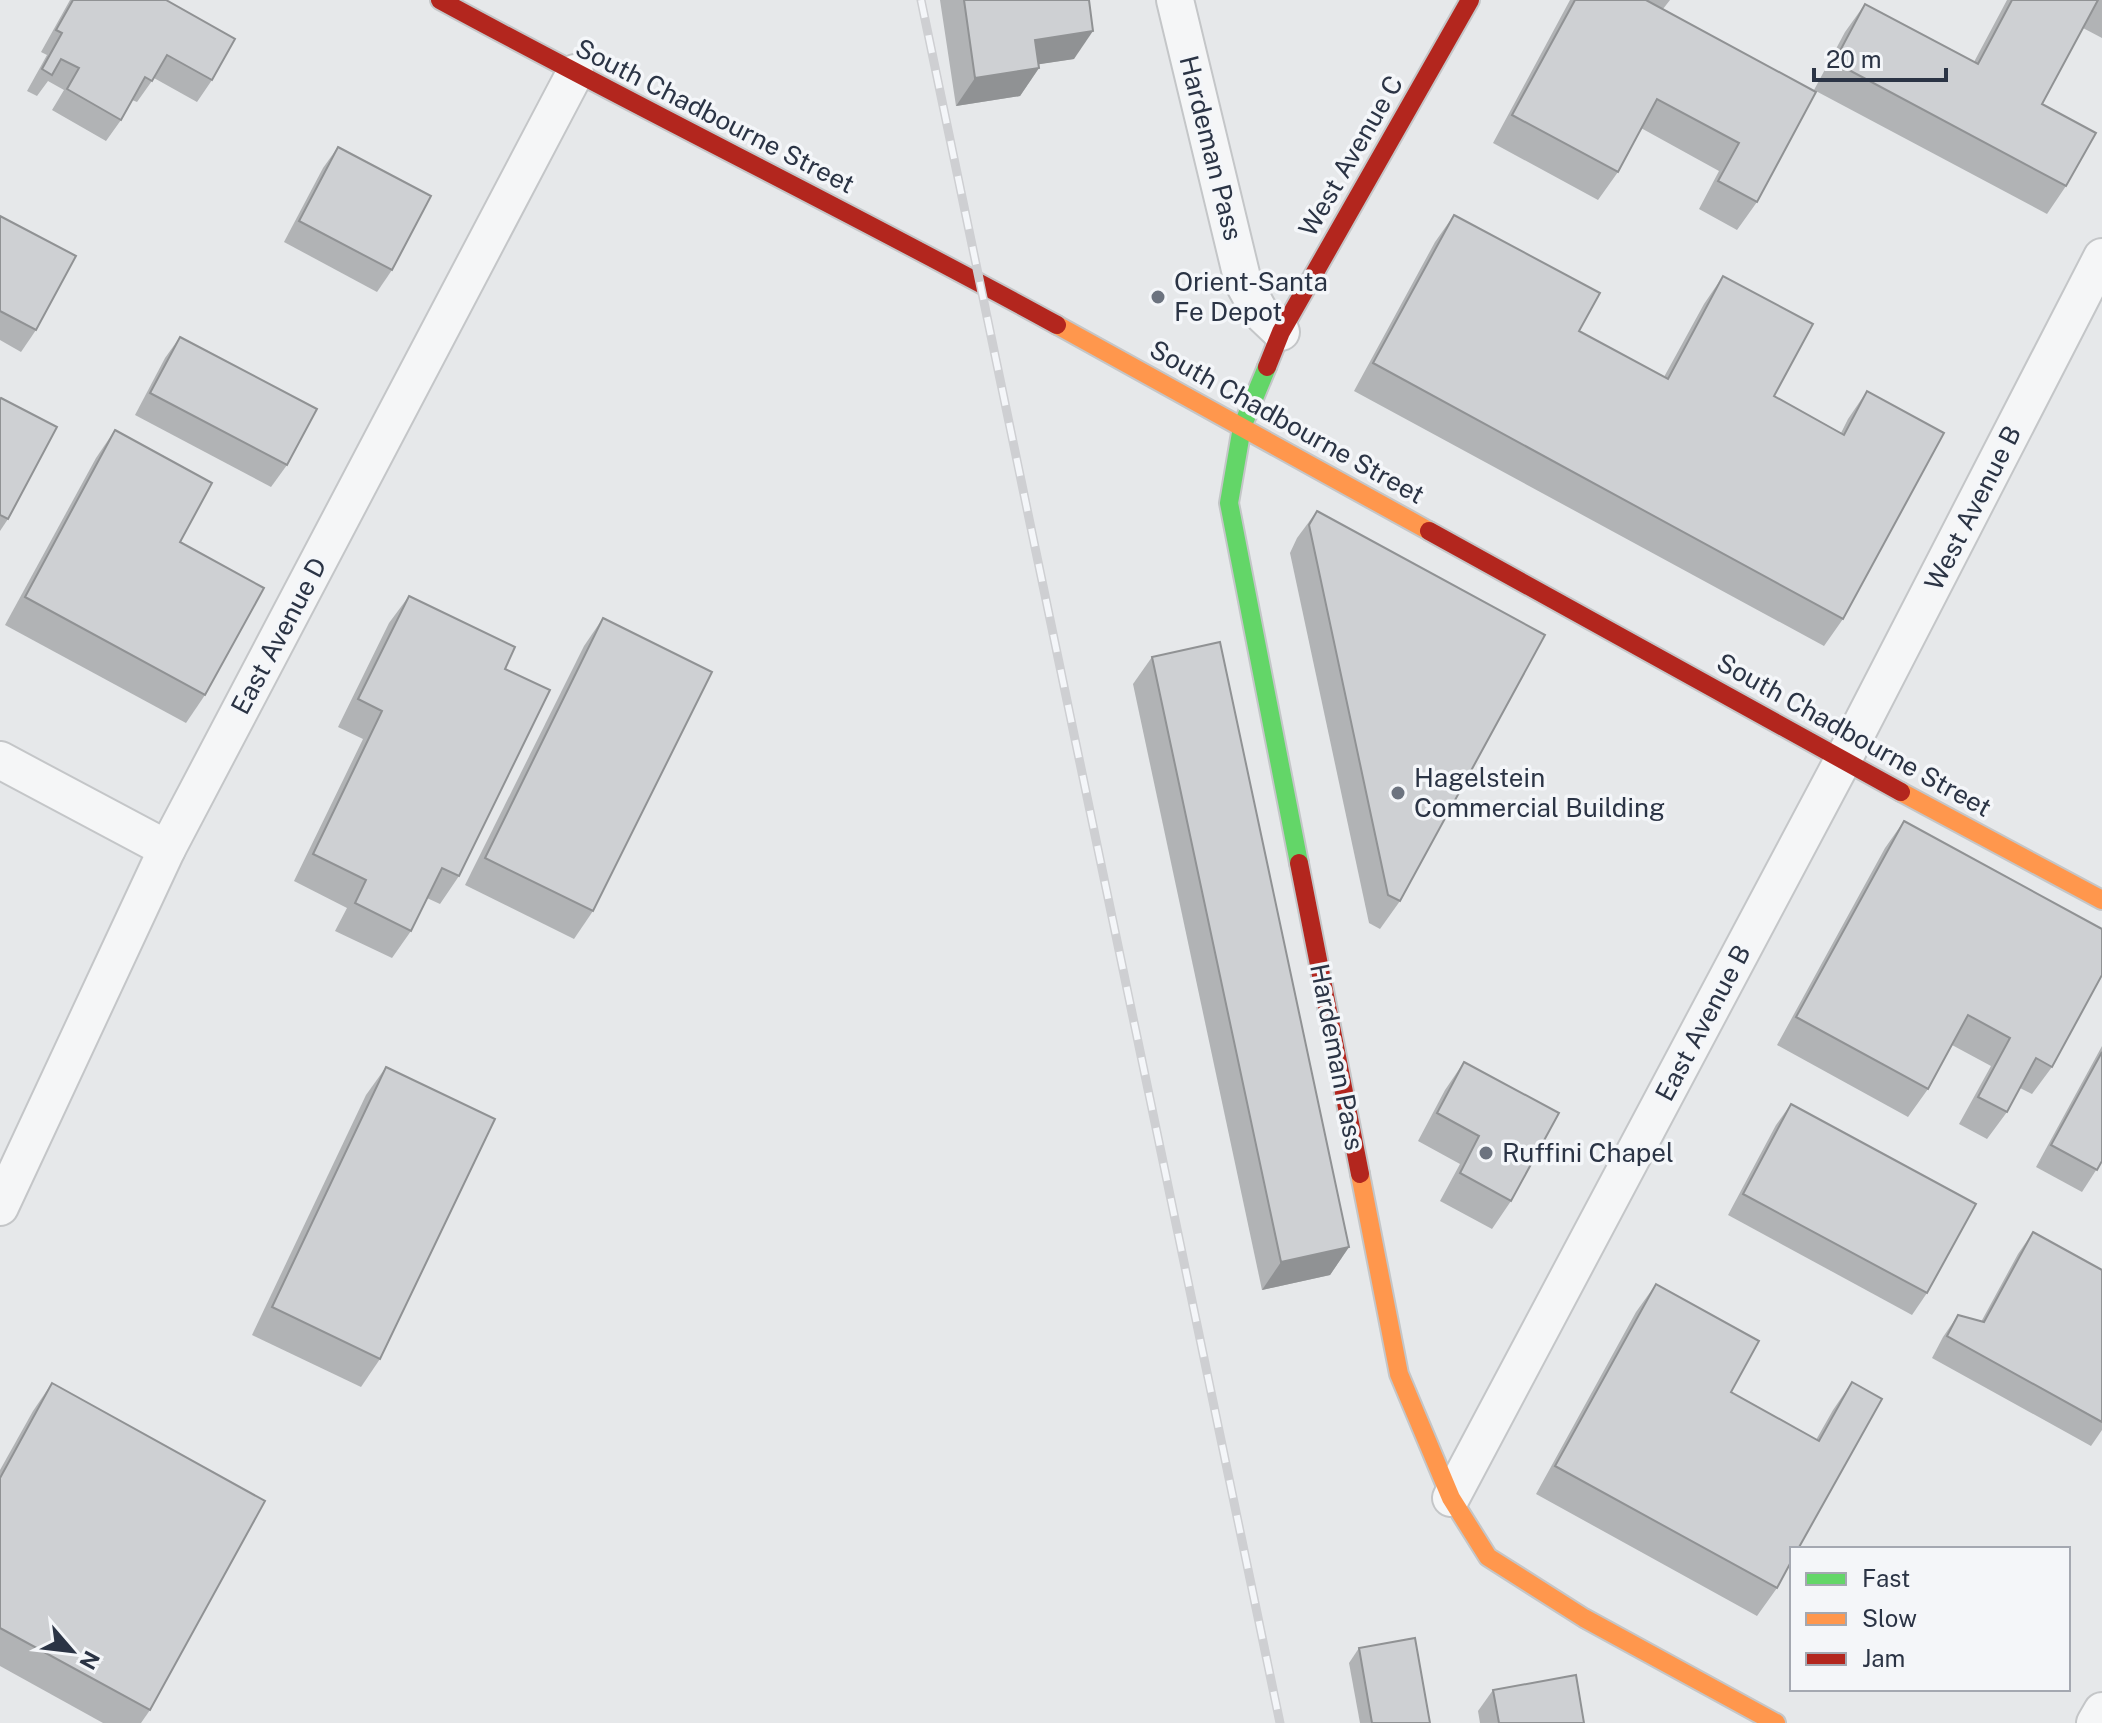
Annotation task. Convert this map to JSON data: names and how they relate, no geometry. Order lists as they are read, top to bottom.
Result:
{
  "streets": {
    "street": [
      "South Chadbourne Street",
      "Hardeman Pass",
      "West Avenue C",
      "West Avenue B",
      "East Avenue D",
      "East Avenue B"
    ]
  },
  "crossings": [
    ["South Chadbourne Street", "Hardeman Pass"],
    ["South Chadbourne Street", "West Avenue C"],
    ["South Chadbourne Street", "West Avenue B"],
    ["South Chadbourne Street", "East Avenue D"],
    ["South Chadbourne Street", "East Avenue B"],
    ["Hardeman Pass", "West Avenue C"],
    ["Hardeman Pass", "East Avenue B"],
    ["West Avenue B", "East Avenue B"]
  ],
  "places": ["Orient-Santa Fe Depot", "Hagelstein Commercial Building", "Ruffini Chapel"],
  "legend": ["Fast", "Slow", "Jam"],
  "scale_bar": "20 m",
  "north": "bottom right"
}
